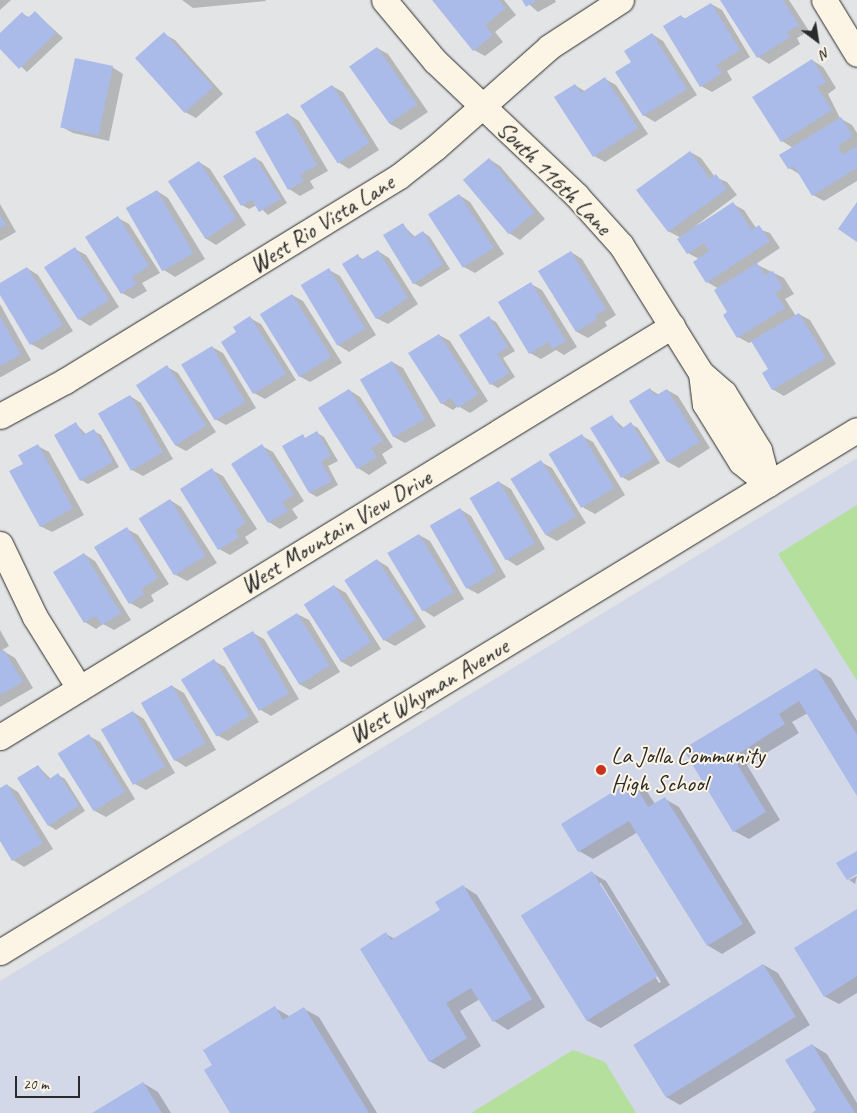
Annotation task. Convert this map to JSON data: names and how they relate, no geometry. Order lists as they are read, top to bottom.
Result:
{
  "streets": {
    "street": [
      "South 116th Lane",
      "West Rio Vista Lane",
      "West Mountain View Drive",
      "West Whyman Avenue"
    ]
  },
  "crossings": [
    ["South 116th Lane", "West Rio Vista Lane"],
    ["South 116th Lane", "West Mountain View Drive"],
    ["South 116th Lane", "West Whyman Avenue"]
  ],
  "places": ["La Jolla Community High School"],
  "scale_bar": "20 m",
  "north": "bottom right"
}
